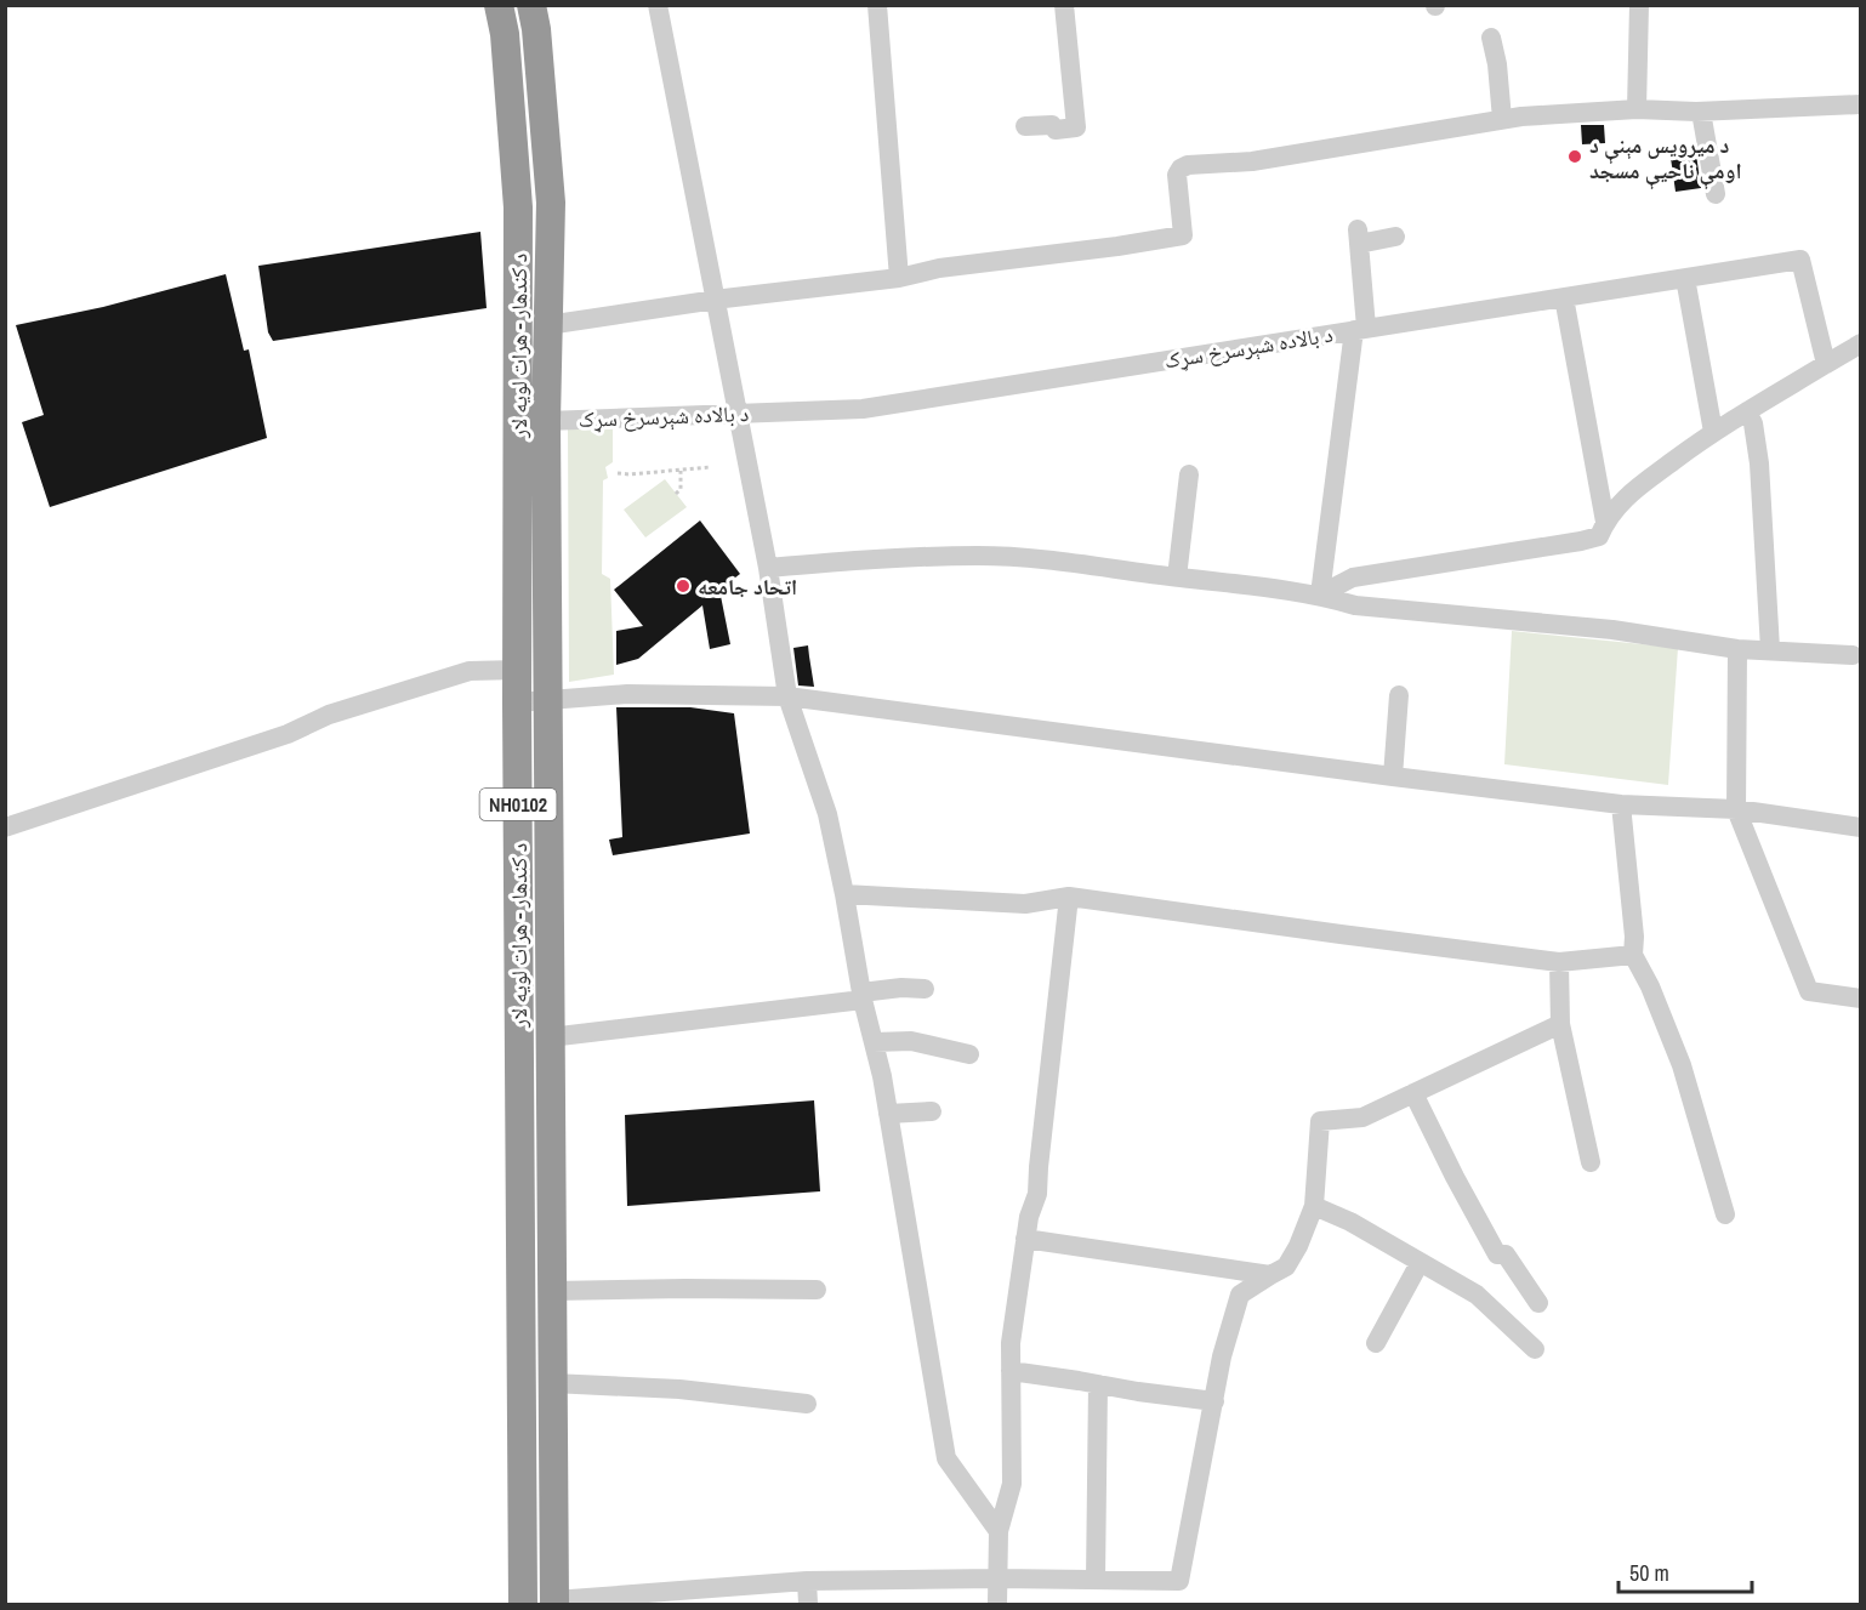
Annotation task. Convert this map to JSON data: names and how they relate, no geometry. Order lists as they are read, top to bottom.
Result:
{
  "streets": {
    "highway": ["د کندهار - هرات لويه لار", "NH0102"],
    "street": ["د بالاده شېرسرخ سړک"]
  },
  "crossings": [
    ["د کندهار - هرات لويه لار", "د بالاده شېرسرخ سړک"]
  ],
  "places": ["د ميرویس مېنې د اومې ناحيې مسجد", "اتحاد جامعه"],
  "scale_bar": "50 m"
}
